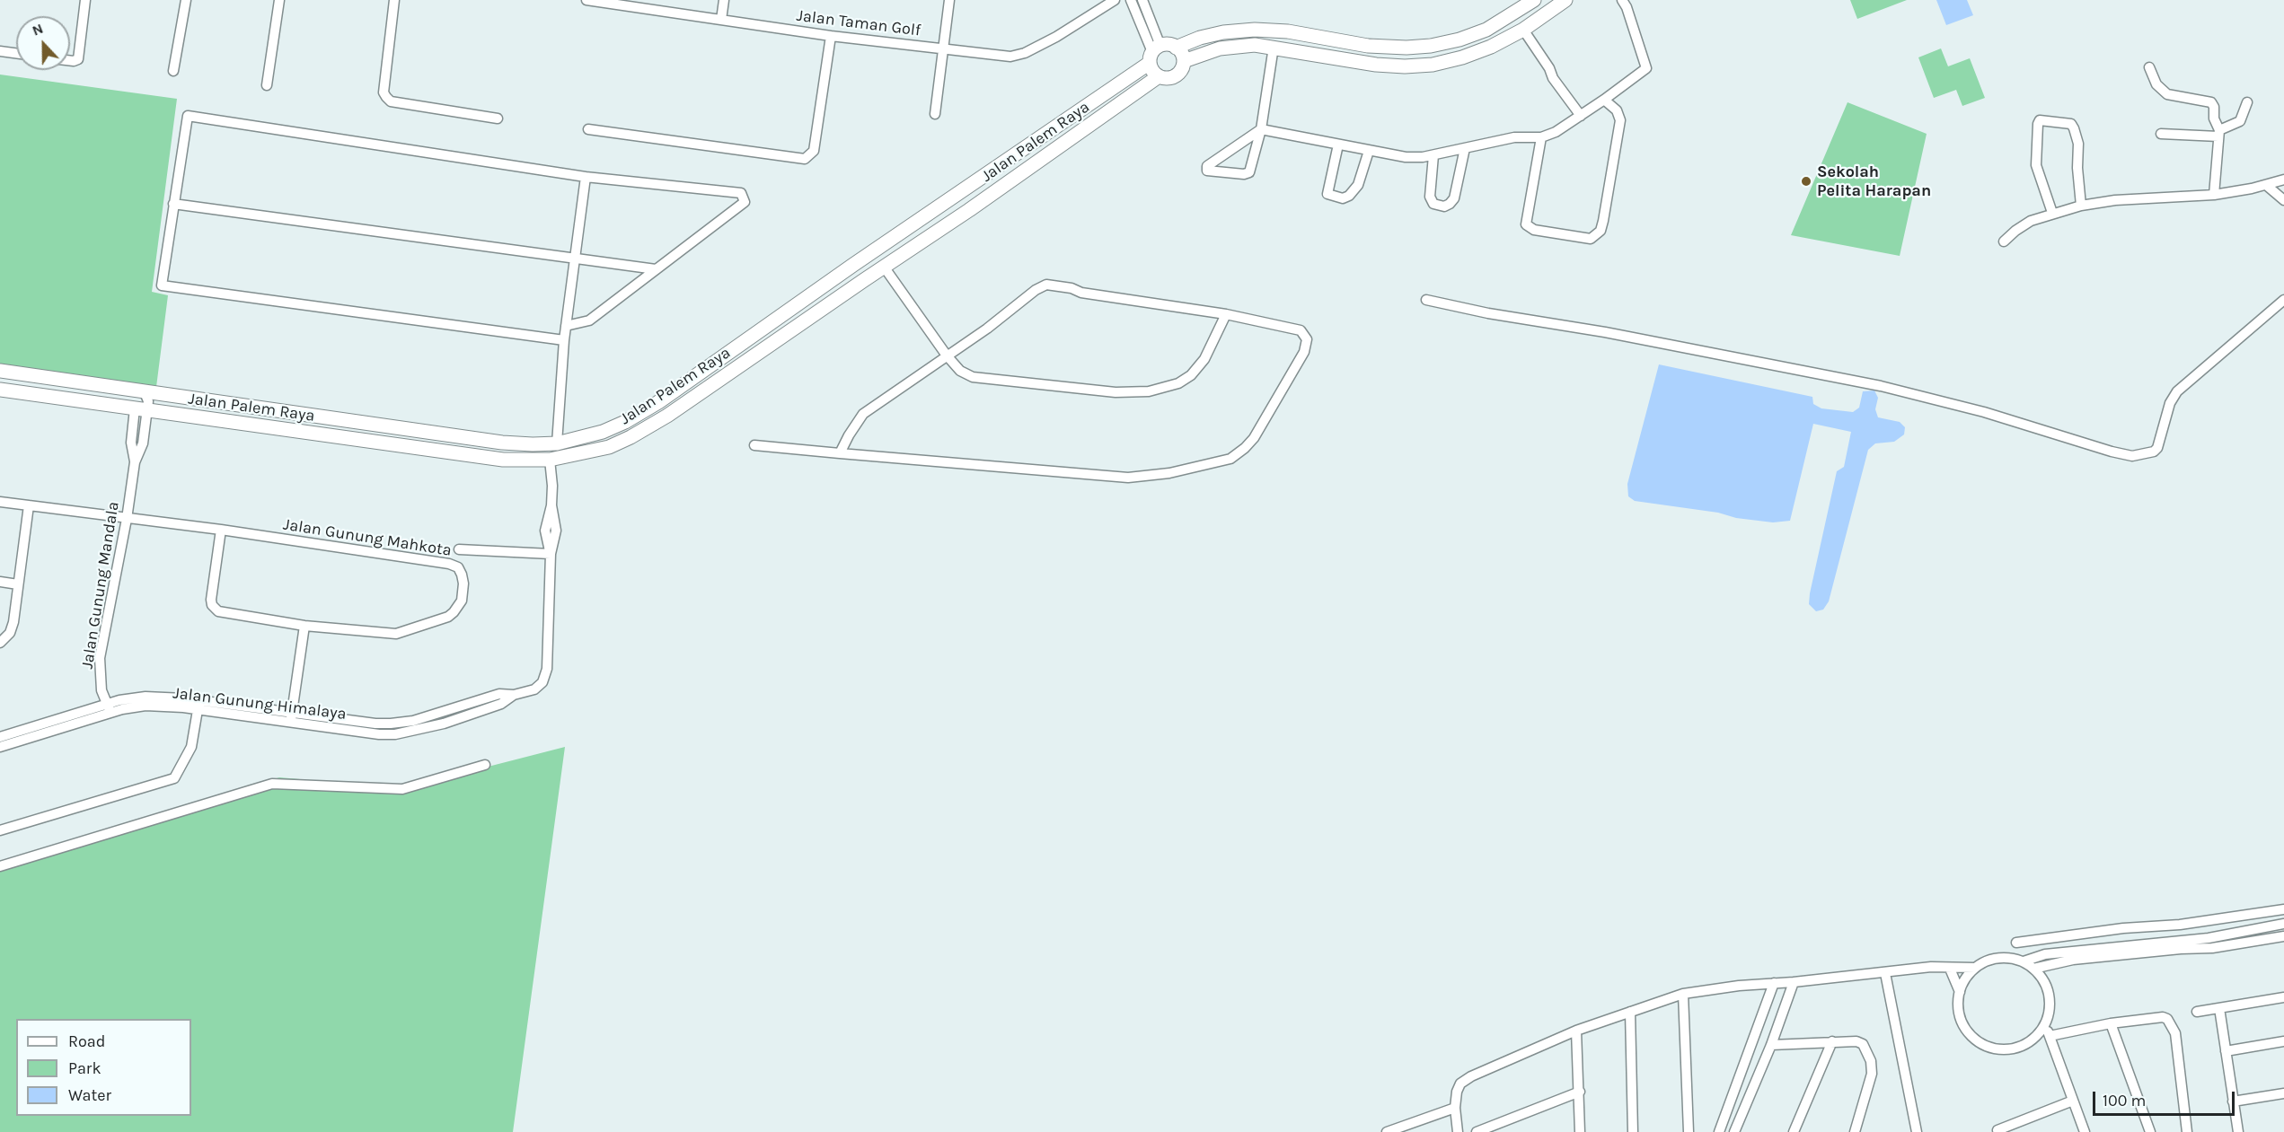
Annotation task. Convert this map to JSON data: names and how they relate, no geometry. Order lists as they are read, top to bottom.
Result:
{
  "streets": {
    "street": [
      "Jalan Taman Golf",
      "Jalan Palem Raya",
      "Jalan Gunung Mahkota",
      "Jalan Gunung Mandala",
      "Jalan Gunung Himalaya"
    ]
  },
  "crossings": [
    ["Jalan Palem Raya", "Jalan Gunung Mandala"],
    ["Jalan Palem Raya", "Jalan Gunung Himalaya"],
    ["Jalan Gunung Mahkota", "Jalan Gunung Mandala"],
    ["Jalan Gunung Mandala", "Jalan Gunung Himalaya"]
  ],
  "places": ["Sekolah Pelita Harapan"],
  "legend": ["Road", "Park", "Water"],
  "scale_bar": "100 m",
  "north": "top"
}
